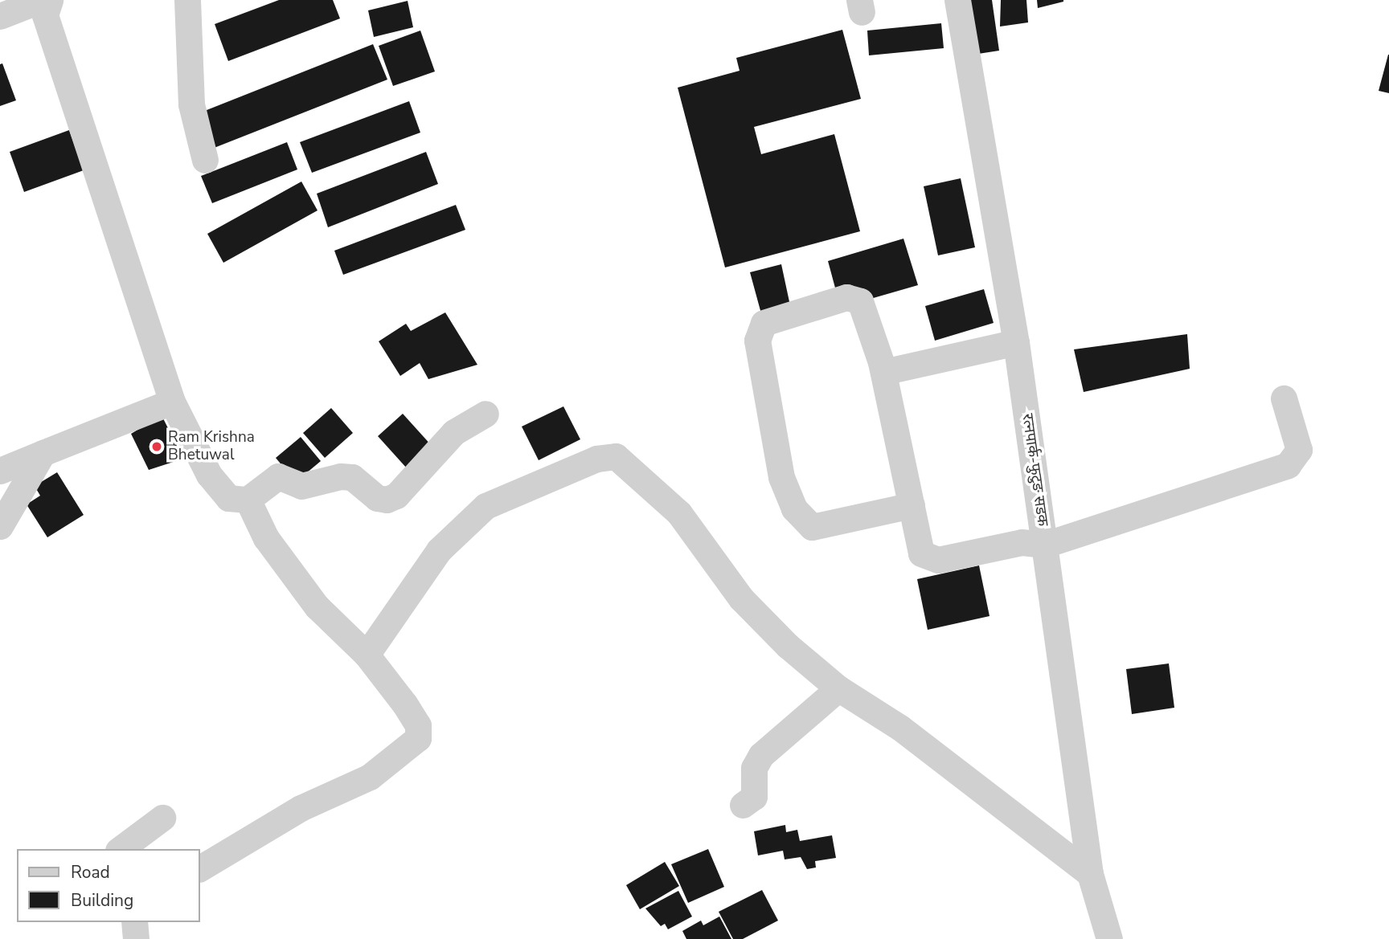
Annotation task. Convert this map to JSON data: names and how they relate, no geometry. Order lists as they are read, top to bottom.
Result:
{
  "streets": {
    "street": ["रत्नपार्क-फुटुङ सडक"]
  },
  "places": ["Ram Krishna Bhetuwal"],
  "legend": ["Road", "Building"]
}
